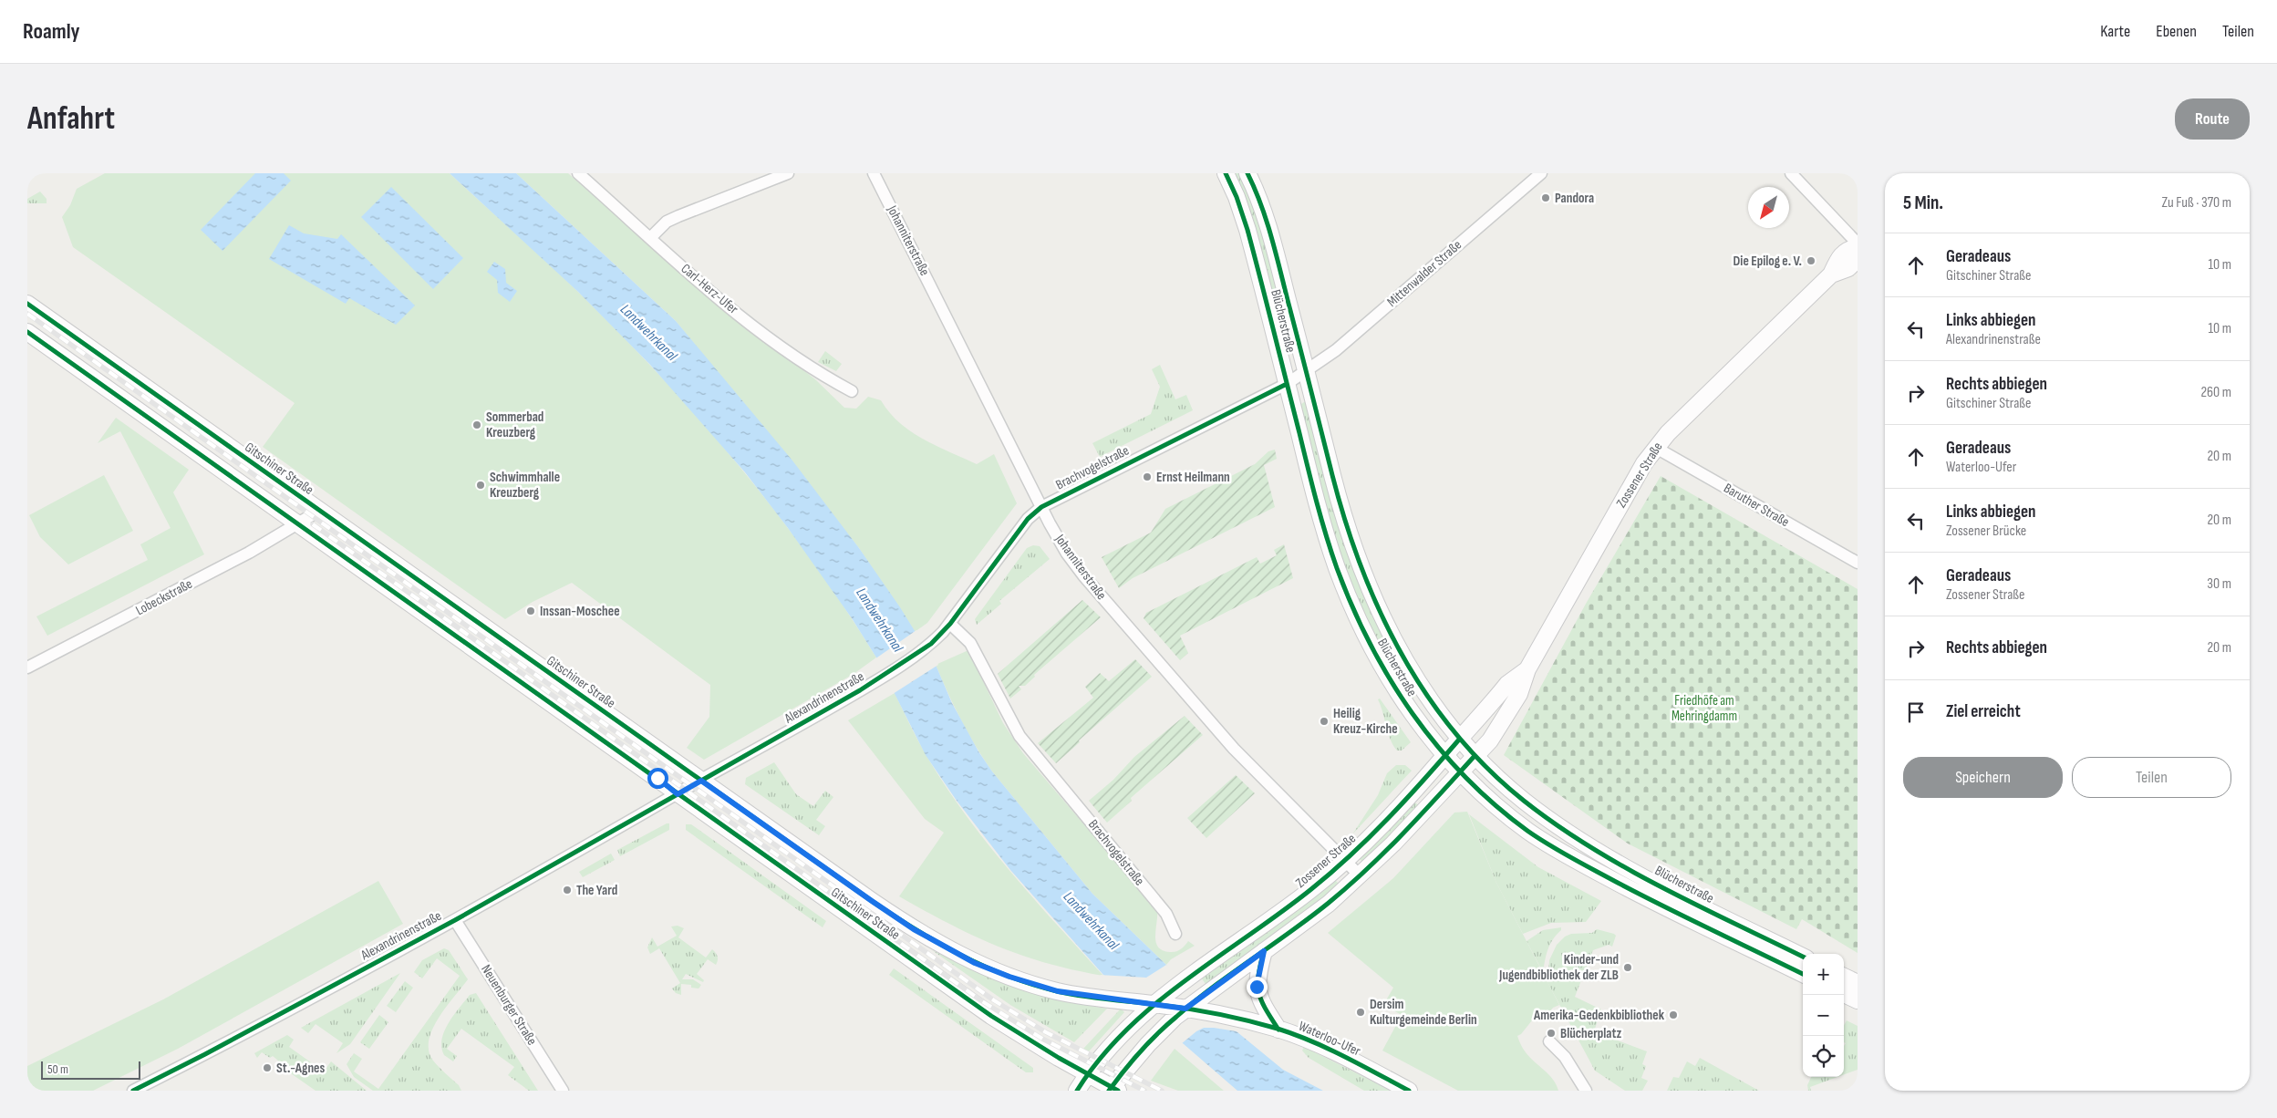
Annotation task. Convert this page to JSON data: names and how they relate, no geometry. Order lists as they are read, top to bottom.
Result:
{
  "streets": {
    "main road": [
      "Blücherstraße",
      "Gitschiner Straße",
      "Zossener Straße",
      "Waterloo-Ufer"
    ],
    "street": [
      "Johanniterstraße",
      "Mittenwalder Straße",
      "Carl-Herz-Ufer",
      "Brachvogelstraße",
      "Baruther Straße",
      "Lobeckstraße",
      "Alexandrinenstraße",
      "Neuenburger Straße"
    ]
  },
  "crossings": [
    ["Johanniterstraße", "Brachvogelstraße"],
    ["Johanniterstraße", "Zossener Straße"],
    ["Mittenwalder Straße", "Blücherstraße"],
    ["Mittenwalder Straße", "Brachvogelstraße"],
    ["Blücherstraße", "Brachvogelstraße"],
    ["Blücherstraße", "Zossener Straße"],
    ["Brachvogelstraße", "Alexandrinenstraße"],
    ["Gitschiner Straße", "Zossener Straße"],
    ["Gitschiner Straße", "Lobeckstraße"],
    ["Gitschiner Straße", "Alexandrinenstraße"],
    ["Gitschiner Straße", "Waterloo-Ufer"],
    ["Zossener Straße", "Baruther Straße"],
    ["Zossener Straße", "Waterloo-Ufer"],
    ["Alexandrinenstraße", "Neuenburger Straße"]
  ],
  "water": ["Landwehrkanal"],
  "parks": ["Friedhöfe am Mehringdamm"],
  "places": [
    "Pandora",
    "Die Epilog e. V.",
    "Sommerbad Kreuzberg",
    "Ernst Heilmann",
    "Schwimmhalle Kreuzberg",
    "Inssan-Moschee",
    "Heilig Kreuz-Kirche",
    "The Yard",
    "Kinder-und Jugendbibliothek der ZLB",
    "Dersim Kulturgemeinde Berlin",
    "Amerika-Gedenkbibliothek",
    "Blücherplatz",
    "St.-Agnes"
  ],
  "scale_bar": "50 m",
  "north": "bottom left",
  "page": {
    "header": "Roamly",
    "nav": ["Karte", "Ebenen", "Teilen"],
    "buttons": [
      "Route",
      ["Speichern", "Teilen"]
    ],
    "title": "Anfahrt",
    "heading": ["5 Min.", "Zu Fuß · 370 m"],
    "list": [
      ["Geradeaus", "Gitschiner Straße", "10 m"],
      ["Links abbiegen", "Alexandrinenstraße", "10 m"],
      ["Rechts abbiegen", "Gitschiner Straße", "260 m"],
      ["Geradeaus", "Waterloo-Ufer", "20 m"],
      ["Links abbiegen", "Zossener Brücke", "20 m"],
      ["Geradeaus", "Zossener Straße", "30 m"],
      ["Rechts abbiegen", "20 m"],
      "Ziel erreicht"
    ],
    "map_buttons": ["+", "−"],
    "scale": "50 m"
  }
}
